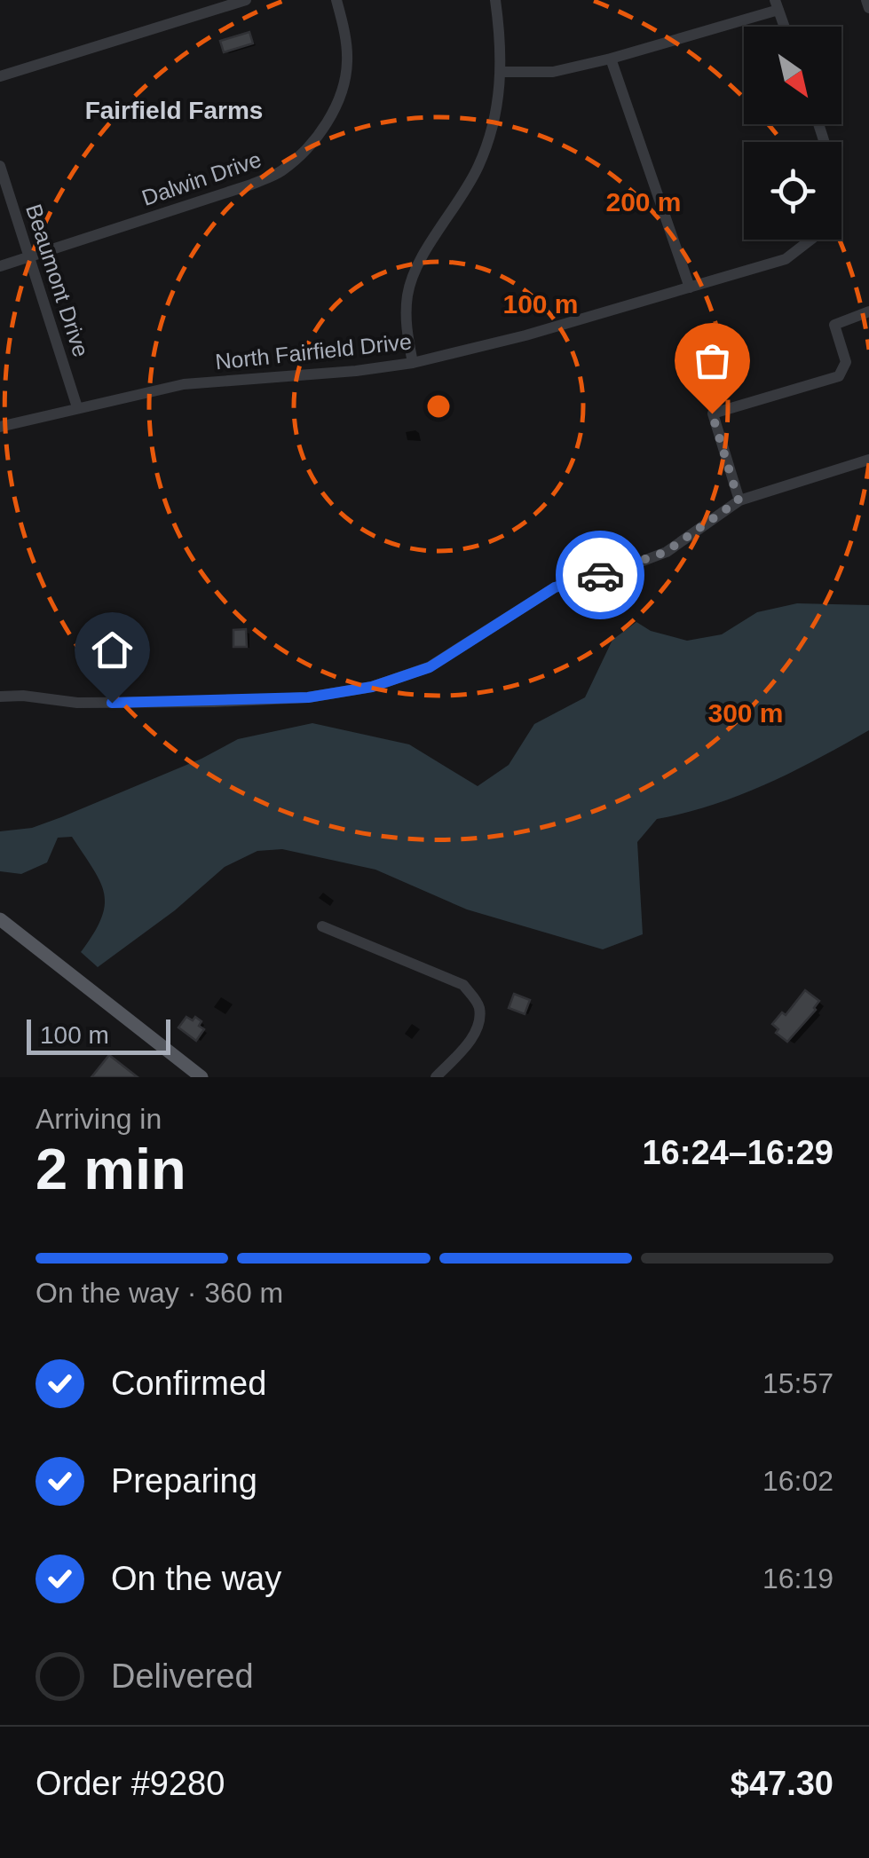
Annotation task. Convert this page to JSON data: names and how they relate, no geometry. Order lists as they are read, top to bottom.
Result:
{
  "streets": {
    "street": ["Dalwin Drive", "Beaumont Drive", "North Fairfield Drive"]
  },
  "crossings": [
    ["Dalwin Drive", "Beaumont Drive"],
    ["Beaumont Drive", "North Fairfield Drive"]
  ],
  "districts": ["Fairfield Farms"],
  "scale_bar": "100 m",
  "north": "bottom right",
  "page": {
    "scale": "100 m",
    "heading": ["2 min", "Arriving in", "16:24–16:29"],
    "panel": ["Order #9280", "$47.30"],
    "bar": "On the way · 360 m",
    "list": [
      ["Confirmed", "15:57"],
      ["Preparing", "16:02"],
      ["On the way", "16:19"],
      "Delivered"
    ]
  },
  "rings": ["200 m", "100 m", "300 m"]
}
